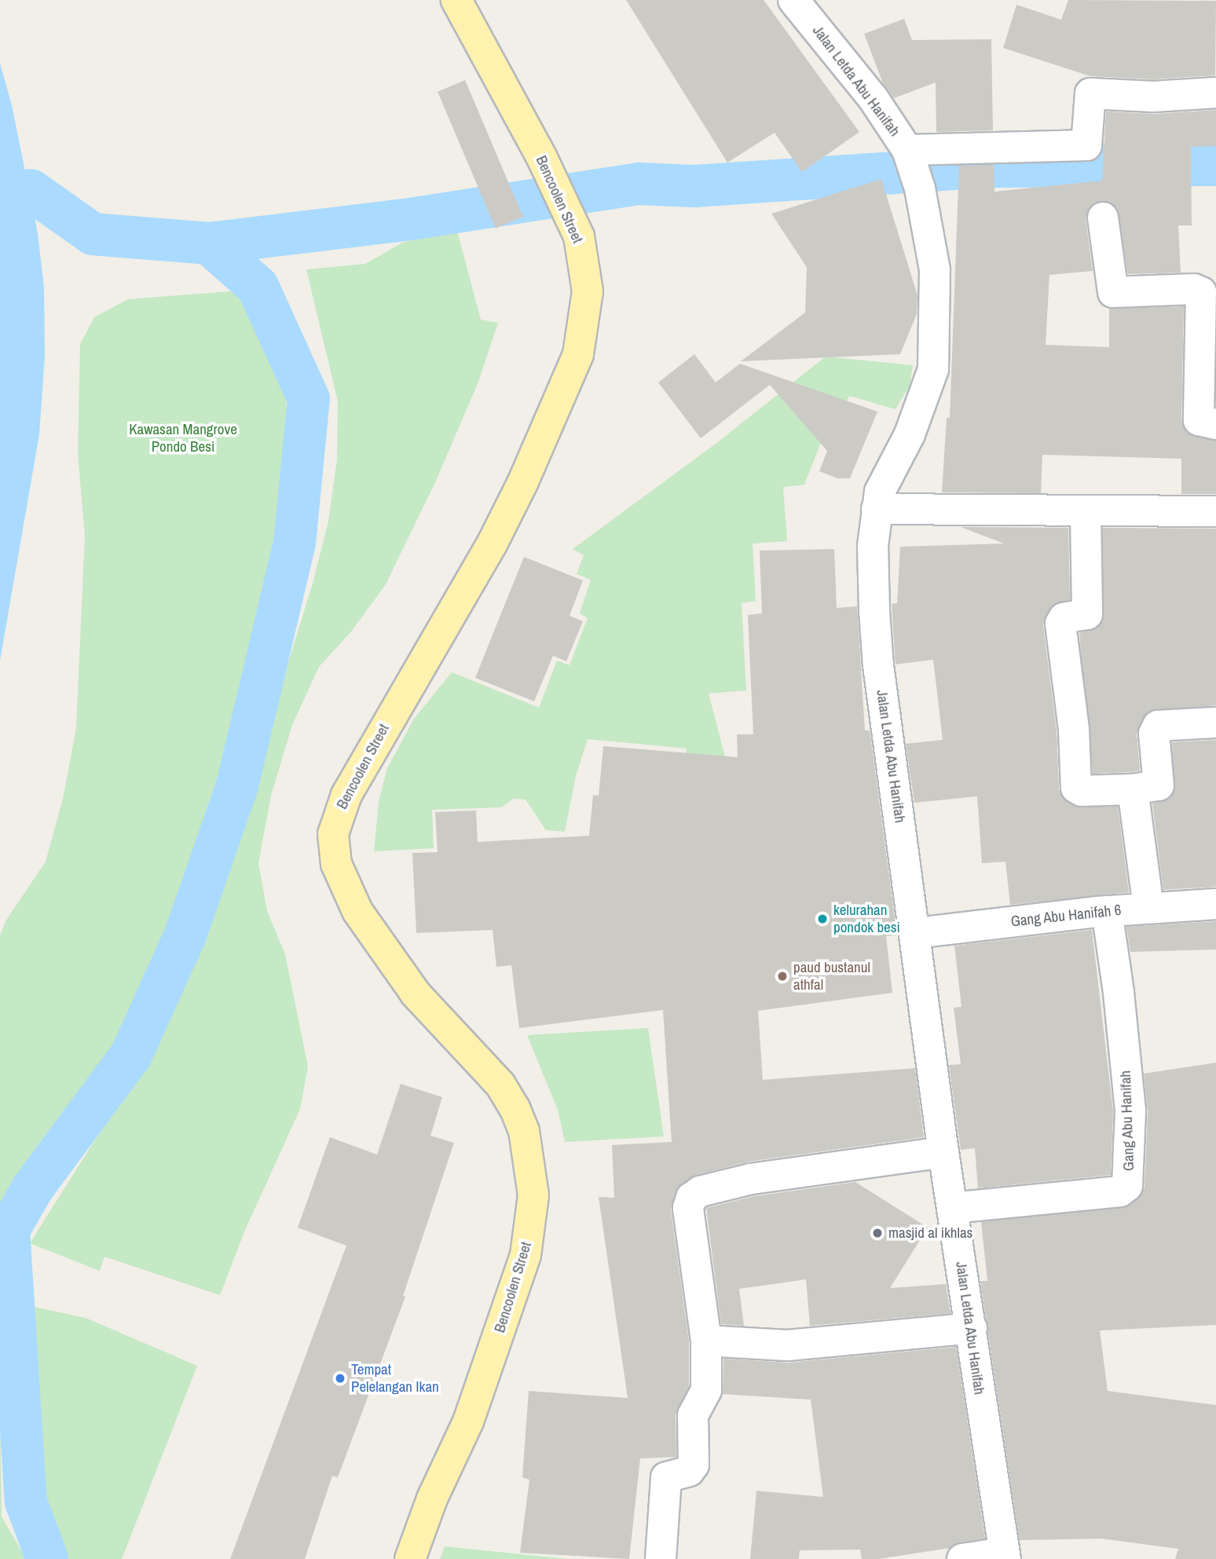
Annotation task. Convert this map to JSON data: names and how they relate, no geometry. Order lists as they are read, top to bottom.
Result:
{
  "streets": {
    "main road": ["Bencoolen Street"],
    "street": ["Jalan Letda Abu Hanifah", "Gang Abu Hanifah 6", "Gang Abu Hanifah"]
  },
  "crossings": [
    ["Jalan Letda Abu Hanifah", "Gang Abu Hanifah 6"],
    ["Jalan Letda Abu Hanifah", "Gang Abu Hanifah"],
    ["Gang Abu Hanifah 6", "Gang Abu Hanifah"]
  ],
  "parks": ["Kawasan Mangrove Pondo Besi"],
  "places": [
    "kelurahan pondok besi",
    "paud bustanul athfal",
    "masjid al ikhlas",
    "Tempat Pelelangan Ikan"
  ]
}
